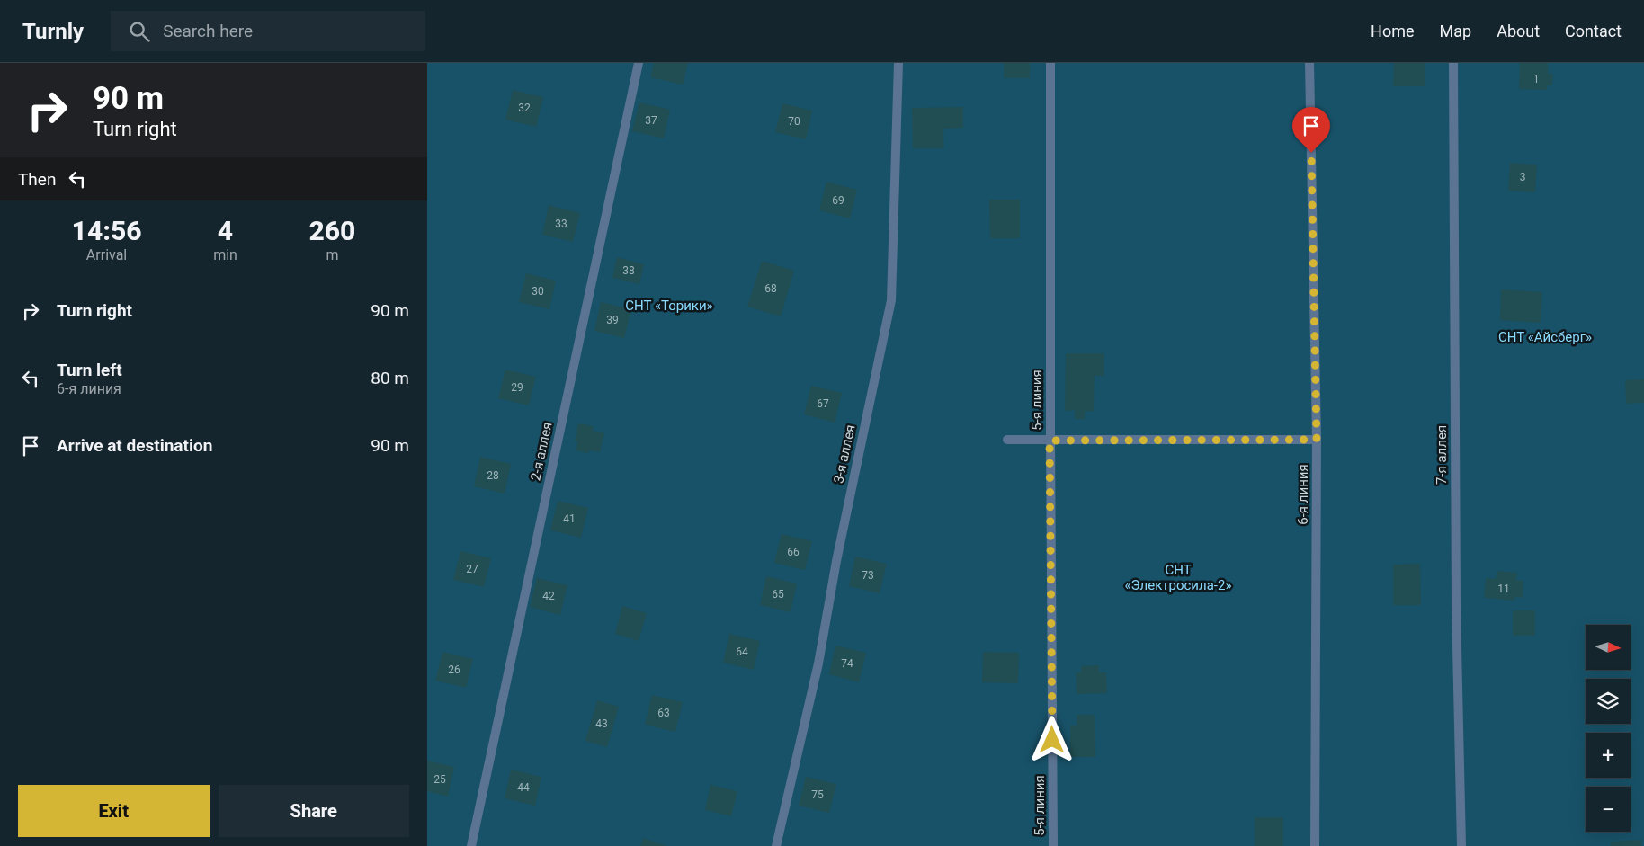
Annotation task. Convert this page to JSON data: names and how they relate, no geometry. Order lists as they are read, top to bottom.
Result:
{
  "streets": {
    "street": [
      "5-я линия",
      "2-я аллея",
      "3-я аллея",
      "7-я аллея",
      "6-я линия"
    ]
  },
  "parks": ["СНТ «Торики»", "СНТ «Айсберг»", "СНТ «Электросила-2»"],
  "house_numbers": [
    "1",
    "32",
    "37",
    "70",
    "3",
    "69",
    "33",
    "38",
    "68",
    "30",
    "39",
    "29",
    "67",
    "28",
    "41",
    "66",
    "27",
    "73",
    "11",
    "65",
    "42",
    "64",
    "74",
    "26",
    "63",
    "43",
    "25",
    "44",
    "75"
  ],
  "north": "right",
  "page": {
    "header": "Turnly",
    "search": "Search here",
    "nav": [
      "Home",
      "Map",
      "About",
      "Contact"
    ],
    "turn": ["90 m", "Turn right"],
    "then": "Then",
    "eta": [
      "14:56",
      "Arrival",
      "4",
      "min",
      "260",
      "m"
    ],
    "list": [
      {
        "name": "Turn right",
        "value": "90 m"
      },
      {
        "name": "Turn left",
        "note": "6-я линия",
        "value": "80 m"
      },
      {
        "name": "Arrive at destination",
        "value": "90 m"
      }
    ],
    "map_buttons": ["+", "−"],
    "buttons": ["Exit", "Share"]
  }
}
